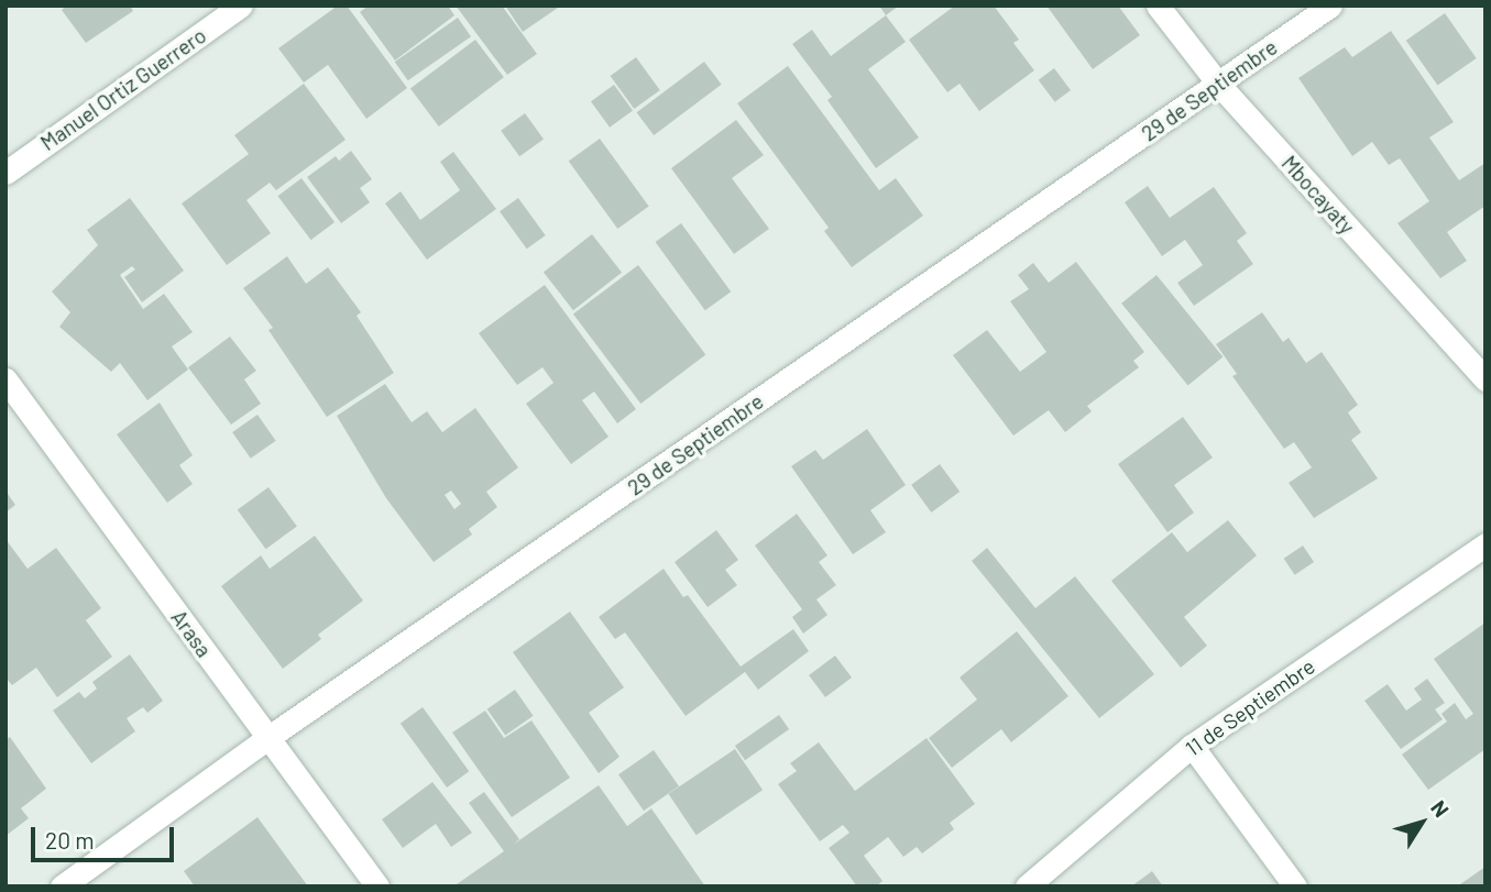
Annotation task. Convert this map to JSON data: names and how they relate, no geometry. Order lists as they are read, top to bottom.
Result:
{
  "streets": {
    "street": [
      "Manuel Ortiz Guerrero",
      "29 de Septiembre",
      "Mbocayaty",
      "Arasa",
      "11 de Septiembre"
    ]
  },
  "crossings": [
    ["29 de Septiembre", "Mbocayaty"],
    ["29 de Septiembre", "Arasa"]
  ],
  "scale_bar": "20 m",
  "north": "top right"
}
